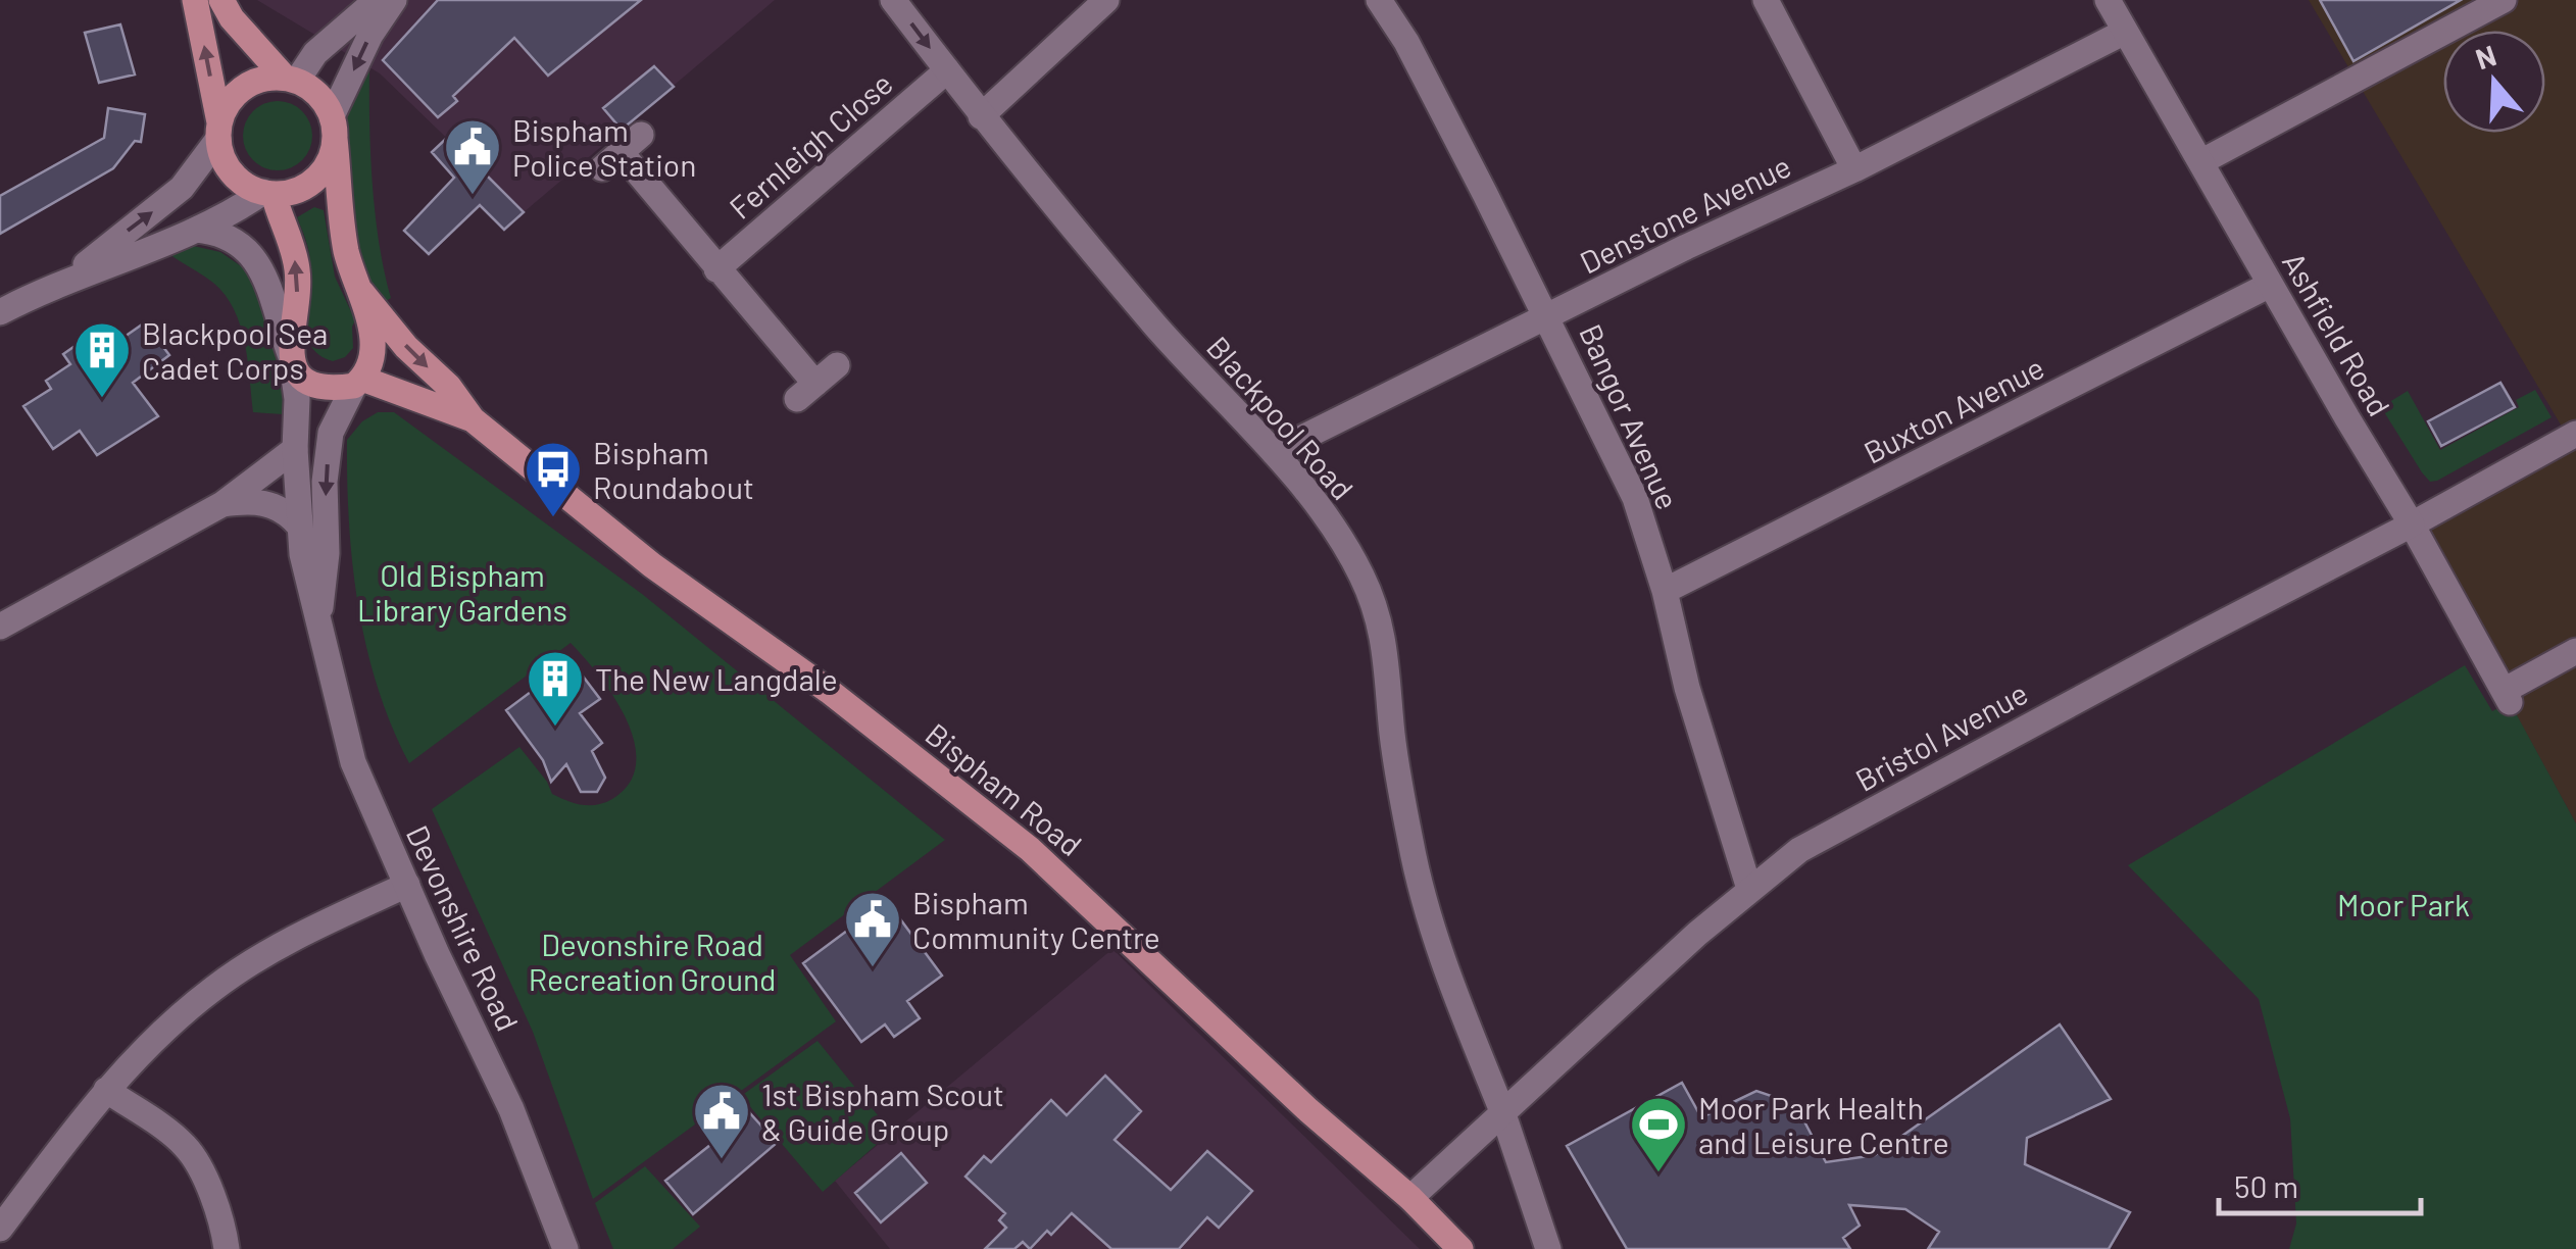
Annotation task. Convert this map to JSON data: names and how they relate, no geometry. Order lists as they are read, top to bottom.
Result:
{
  "streets": {
    "main road": ["Bispham Road"],
    "street": [
      "Fernleigh Close",
      "Denstone Avenue",
      "Ashfield Road",
      "Buxton Avenue",
      "Bangor Avenue",
      "Blackpool Road",
      "Bristol Avenue",
      "Devonshire Road"
    ]
  },
  "crossings": [
    ["Fernleigh Close", "Blackpool Road"],
    ["Denstone Avenue", "Ashfield Road"],
    ["Denstone Avenue", "Bangor Avenue"],
    ["Denstone Avenue", "Blackpool Road"],
    ["Ashfield Road", "Buxton Avenue"],
    ["Ashfield Road", "Bristol Avenue"],
    ["Buxton Avenue", "Bangor Avenue"],
    ["Bangor Avenue", "Bristol Avenue"],
    ["Blackpool Road", "Bristol Avenue"],
    ["Bristol Avenue", "Bispham Road"],
    ["Bispham Road", "Devonshire Road"]
  ],
  "parks": ["Old Bispham Library Gardens", "Moor Park", "Devonshire Road Recreation Ground"],
  "places": {
    "public building": ["Bispham Police Station", "Bispham Community Centre", "1st Bispham Scout & Guide Group"],
    "building": ["Blackpool Sea Cadet Corps", "The New Langdale"],
    "bus stop": ["Bispham Roundabout"],
    "sports": ["Moor Park Health and Leisure Centre"]
  },
  "scale_bar": "50 m",
  "north": "top"
}
